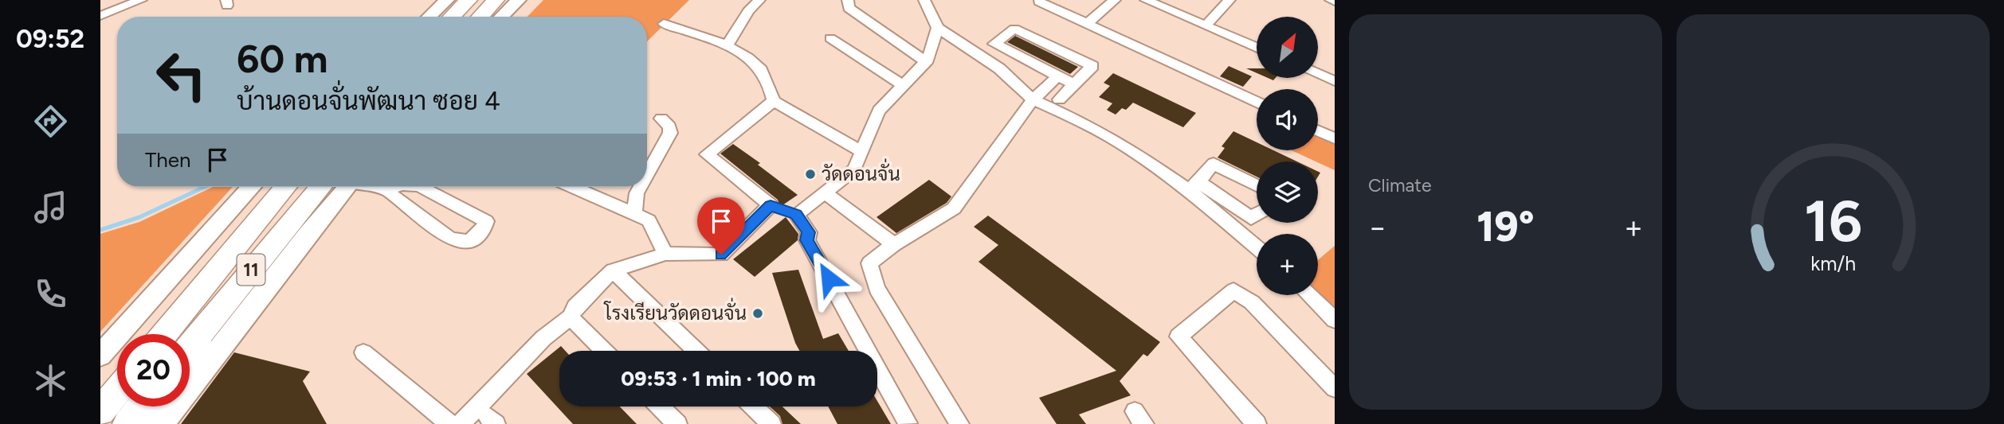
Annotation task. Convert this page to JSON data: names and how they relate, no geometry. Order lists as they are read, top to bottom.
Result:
{
  "streets": {
    "highway": ["11"]
  },
  "places": ["วัดดอนจั่น", "โรงเรียนวัดดอนจั่น"],
  "north": "top right",
  "page": {
    "tabs": "09:52",
    "tile": "Climate",
    "map_buttons": "+",
    "turn": ["60 m", "บ้านดอนจั่นพัฒนา ซอย 4"],
    "then": "Then",
    "heat": ["−", "19°", "+"],
    "limit": "20",
    "trip": "09:53 · 1 min · 100 m",
    "gauge": ["16", "km/h"]
  }
}
